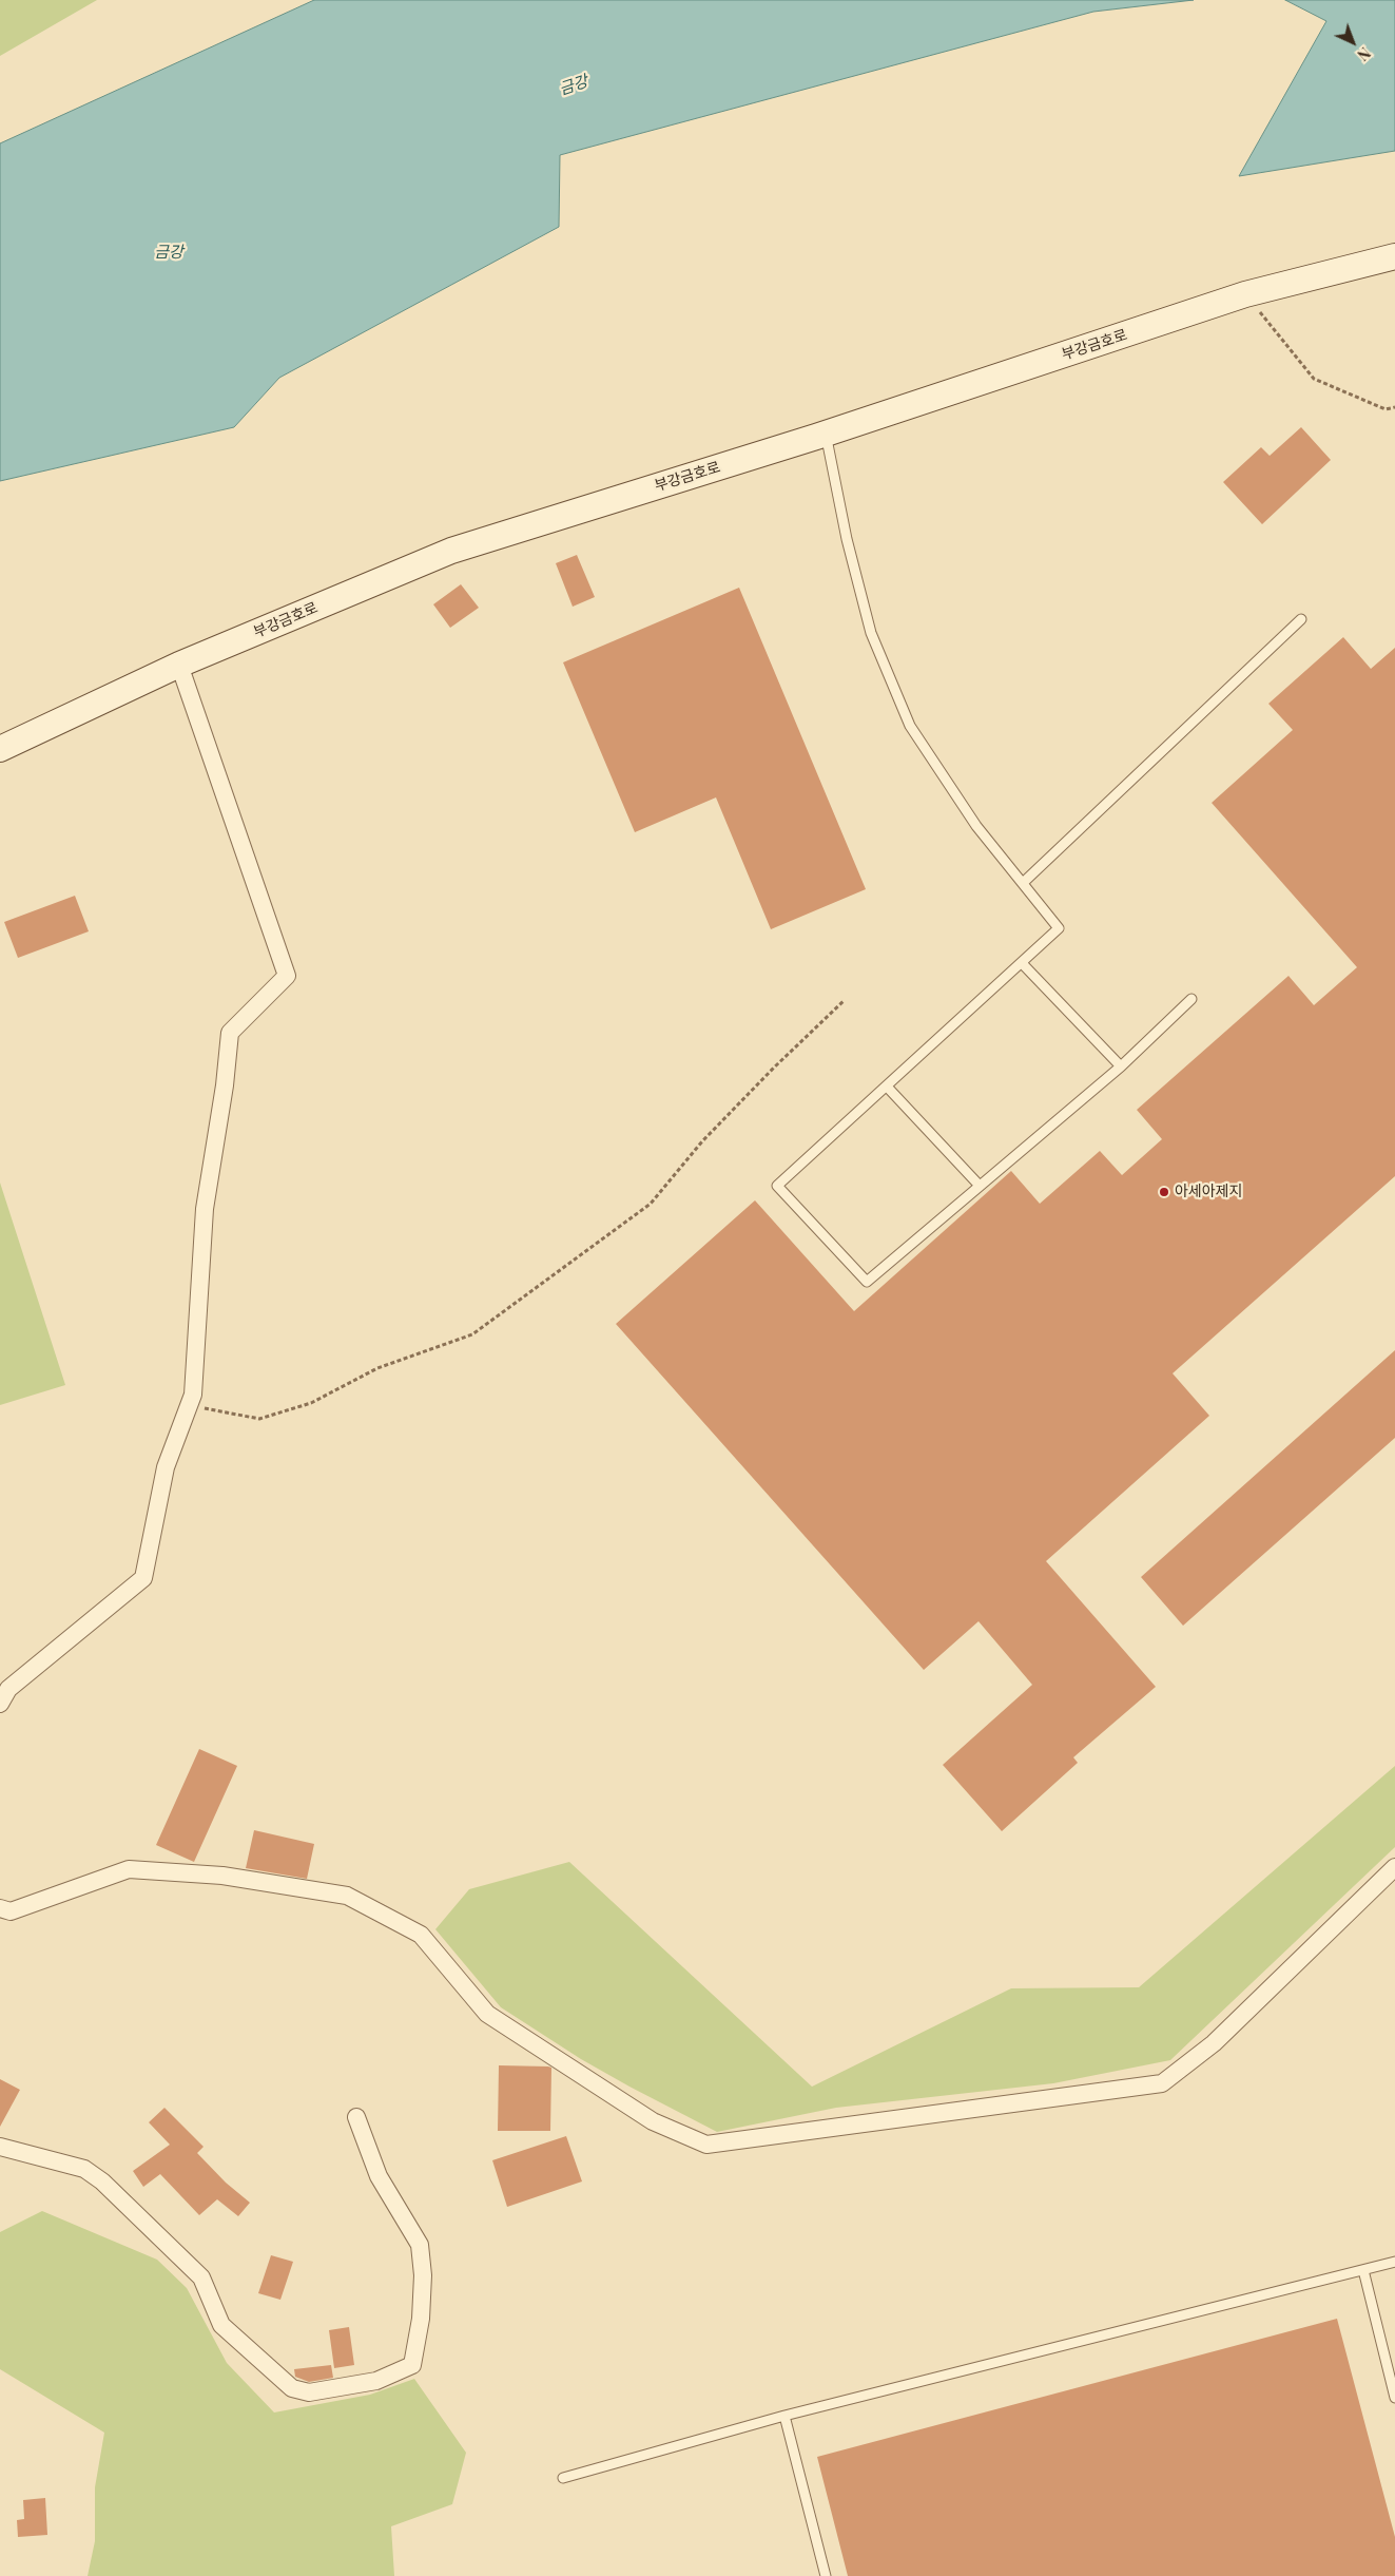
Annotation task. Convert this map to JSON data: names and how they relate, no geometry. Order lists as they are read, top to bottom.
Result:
{
  "streets": {
    "street": ["부강금호로"]
  },
  "water": ["금강"],
  "places": ["아세아제지"],
  "north": "bottom right"
}
